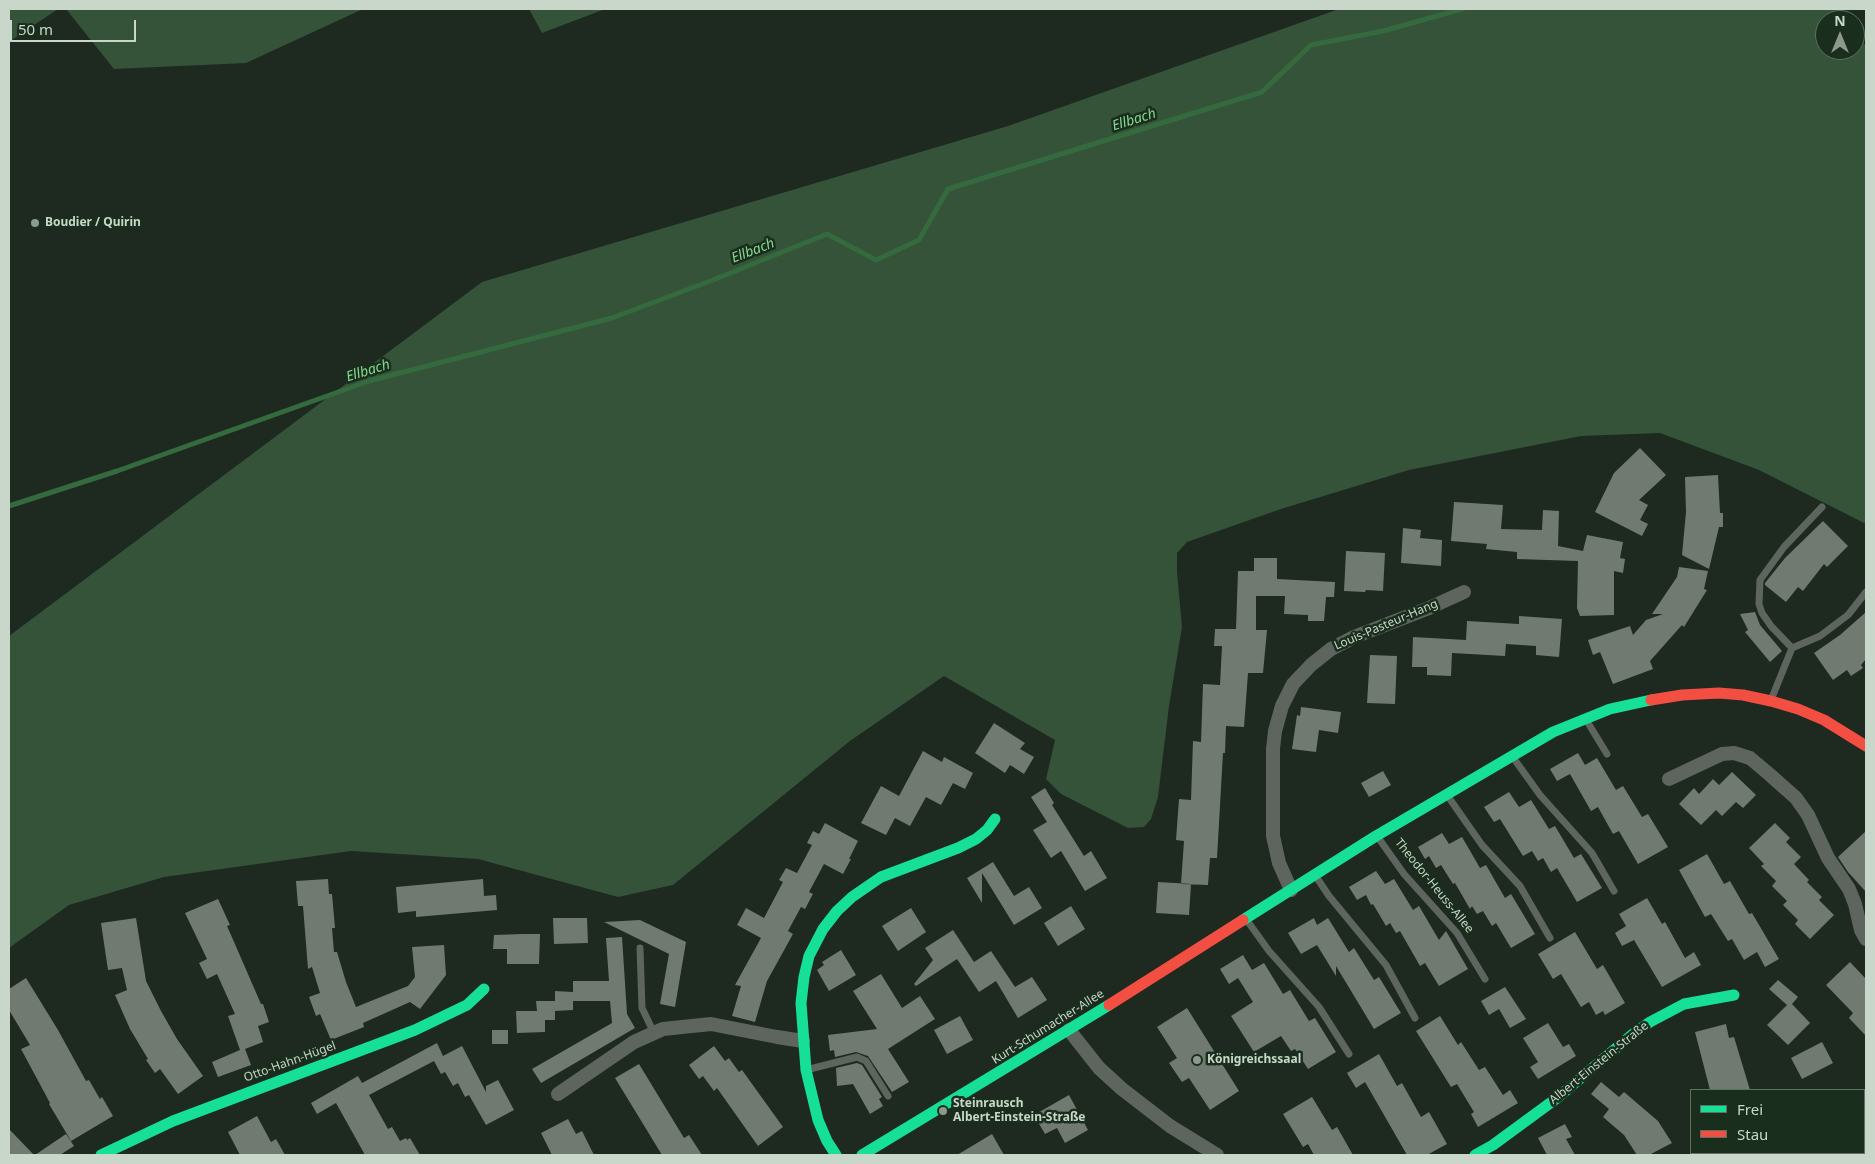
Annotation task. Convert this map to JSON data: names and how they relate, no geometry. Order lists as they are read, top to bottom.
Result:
{
  "streets": {
    "street": [
      "Louis-Pasteur-Hang",
      "Theodor-Heuss-Allee",
      "Kurt-Schumacher-Allee",
      "Otto-Hahn-Hügel",
      "Albert-Einstein-Straße"
    ]
  },
  "crossings": [
    ["Louis-Pasteur-Hang", "Theodor-Heuss-Allee"],
    ["Louis-Pasteur-Hang", "Kurt-Schumacher-Allee"],
    ["Theodor-Heuss-Allee", "Kurt-Schumacher-Allee"]
  ],
  "water": ["Ellbach"],
  "places": ["Boudier / Quirin", "Königreichssaal", "Steinrausch Albert-Einstein-Straße"],
  "legend": ["Frei", "Stau"],
  "scale_bar": "50 m",
  "north": "top"
}
